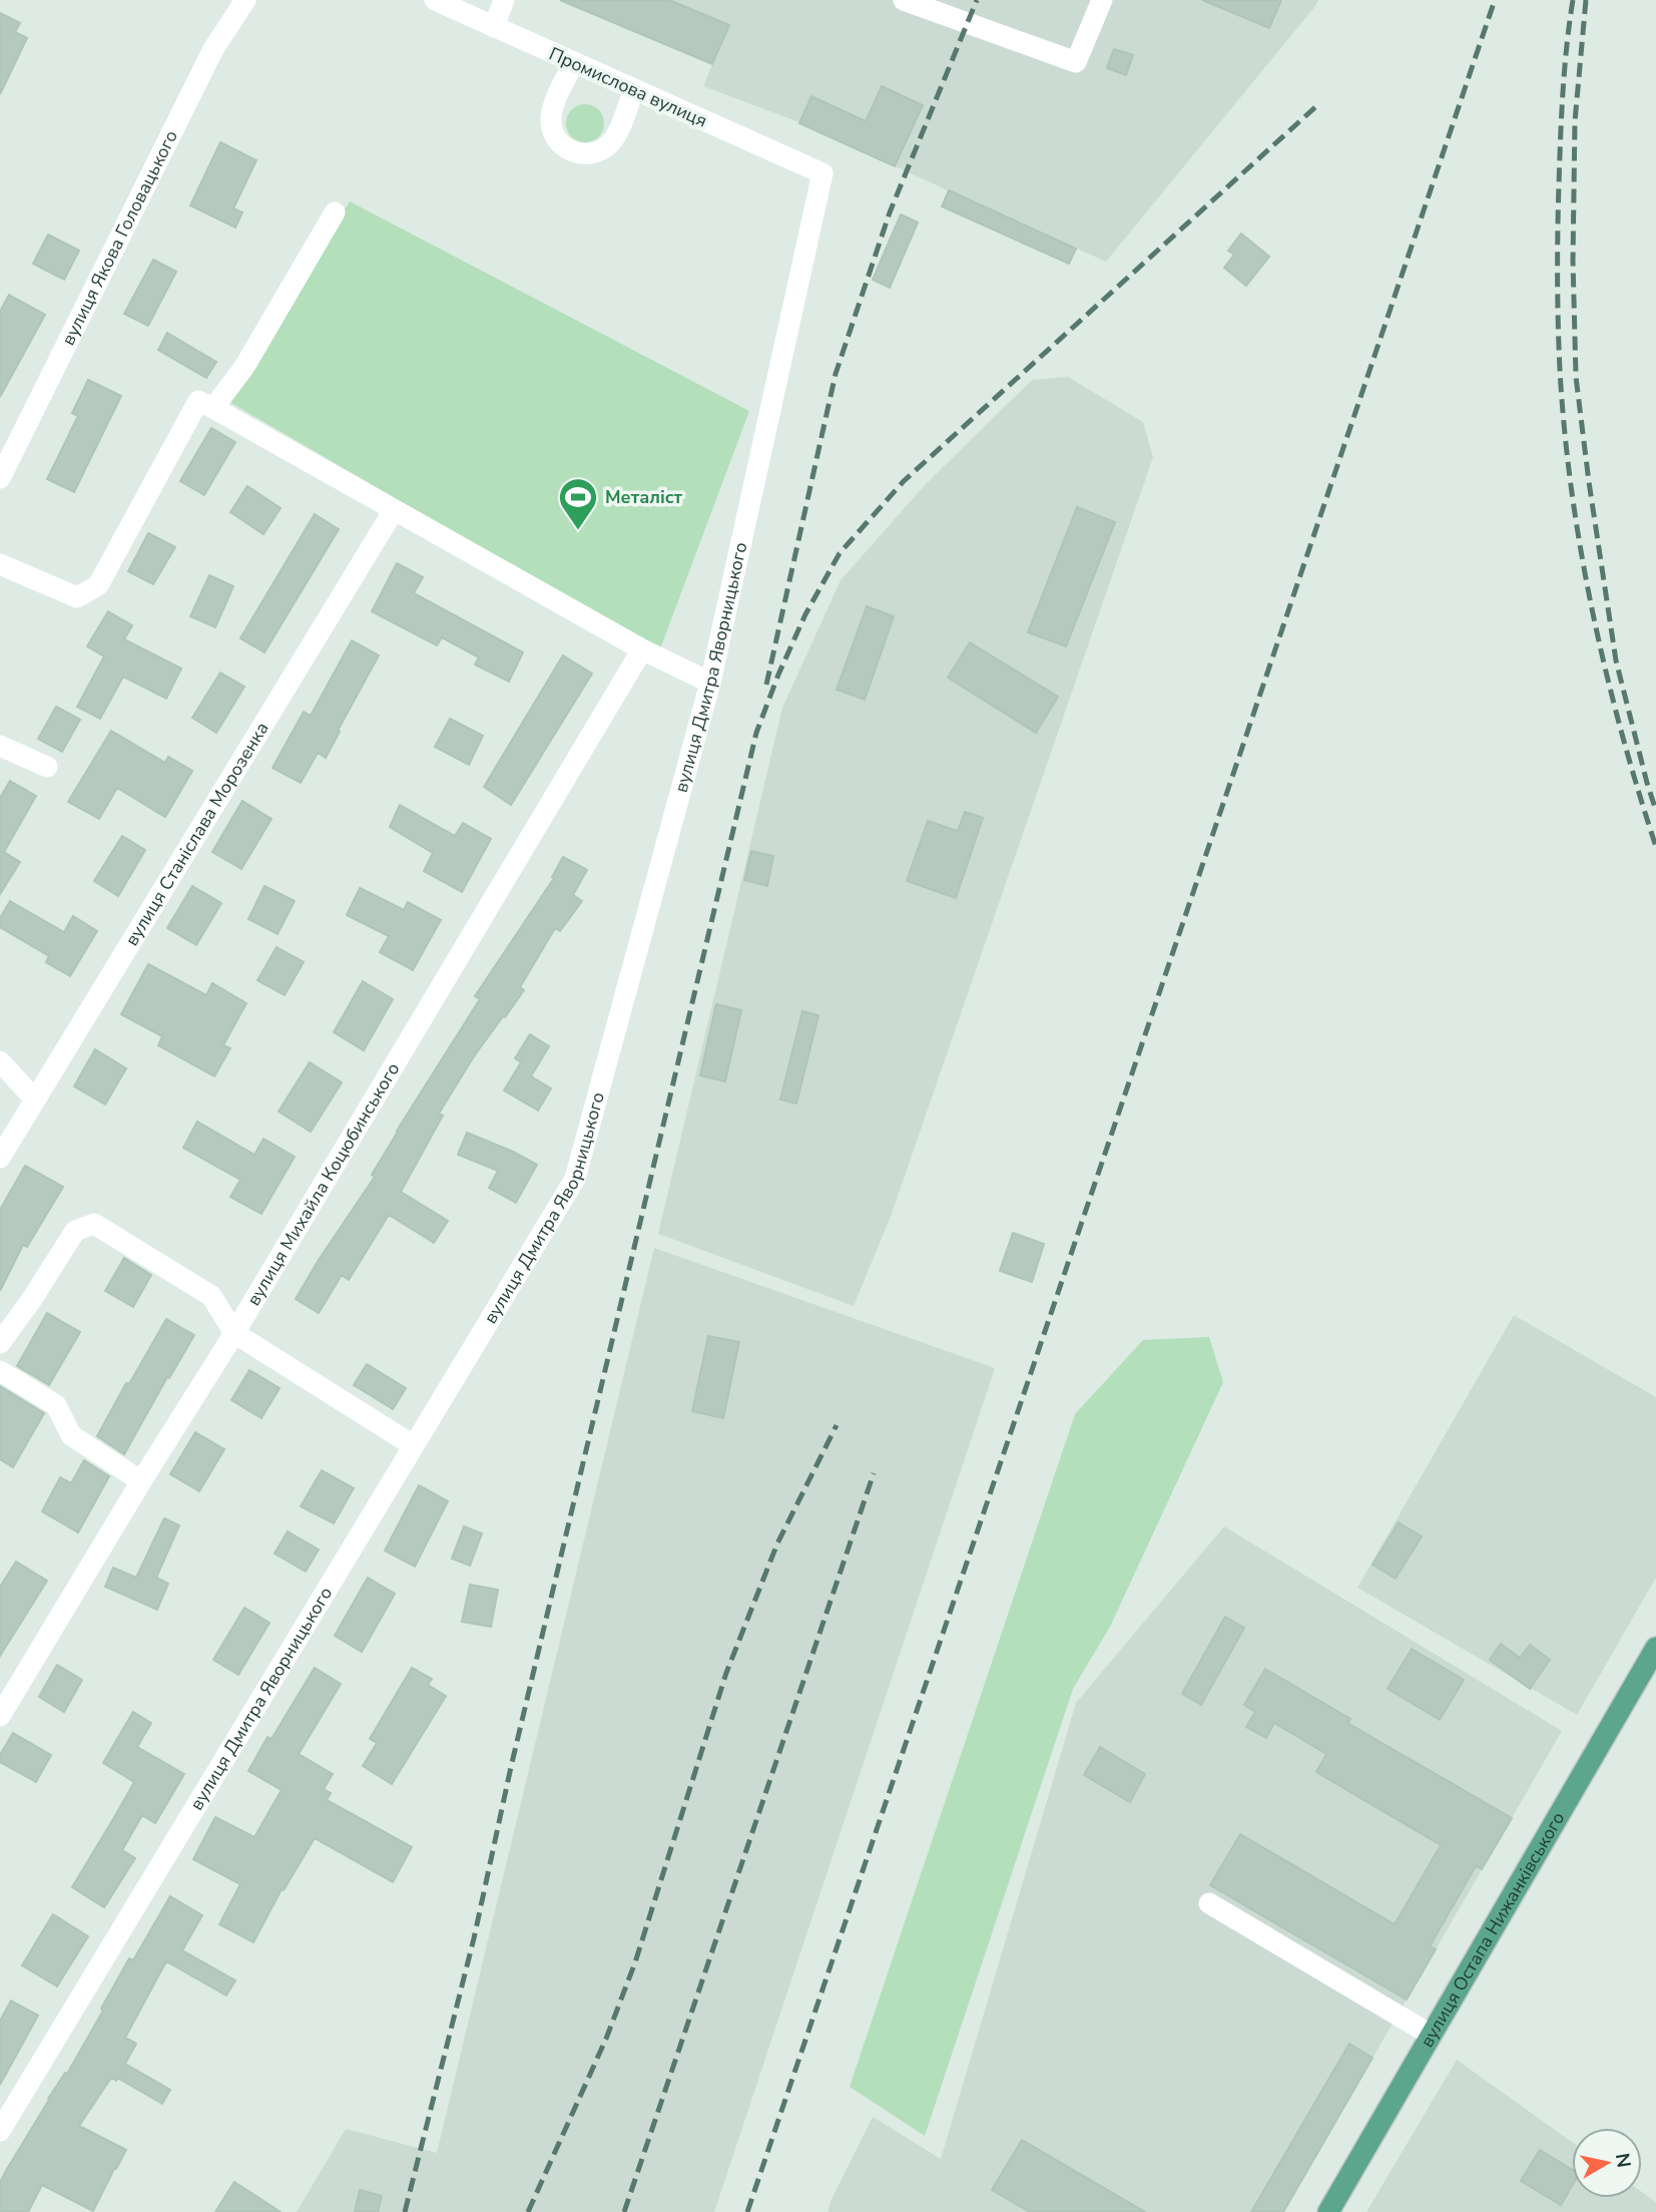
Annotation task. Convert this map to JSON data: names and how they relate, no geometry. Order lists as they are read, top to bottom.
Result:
{
  "streets": {
    "main road": ["вулиця Остапа Нижанківського"],
    "street": [
      "Промислова вулиця",
      "вулиця Якова Головацького",
      "вулиця Дмитра Яворницького",
      "вулиця Станіслава Морозенка",
      "вулиця Михайла Коцюбинського"
    ]
  },
  "crossings": [
    ["Промислова вулиця", "вулиця Дмитра Яворницького"]
  ],
  "places": {
    "sports": ["Металіст"]
  },
  "north": "right"
}
